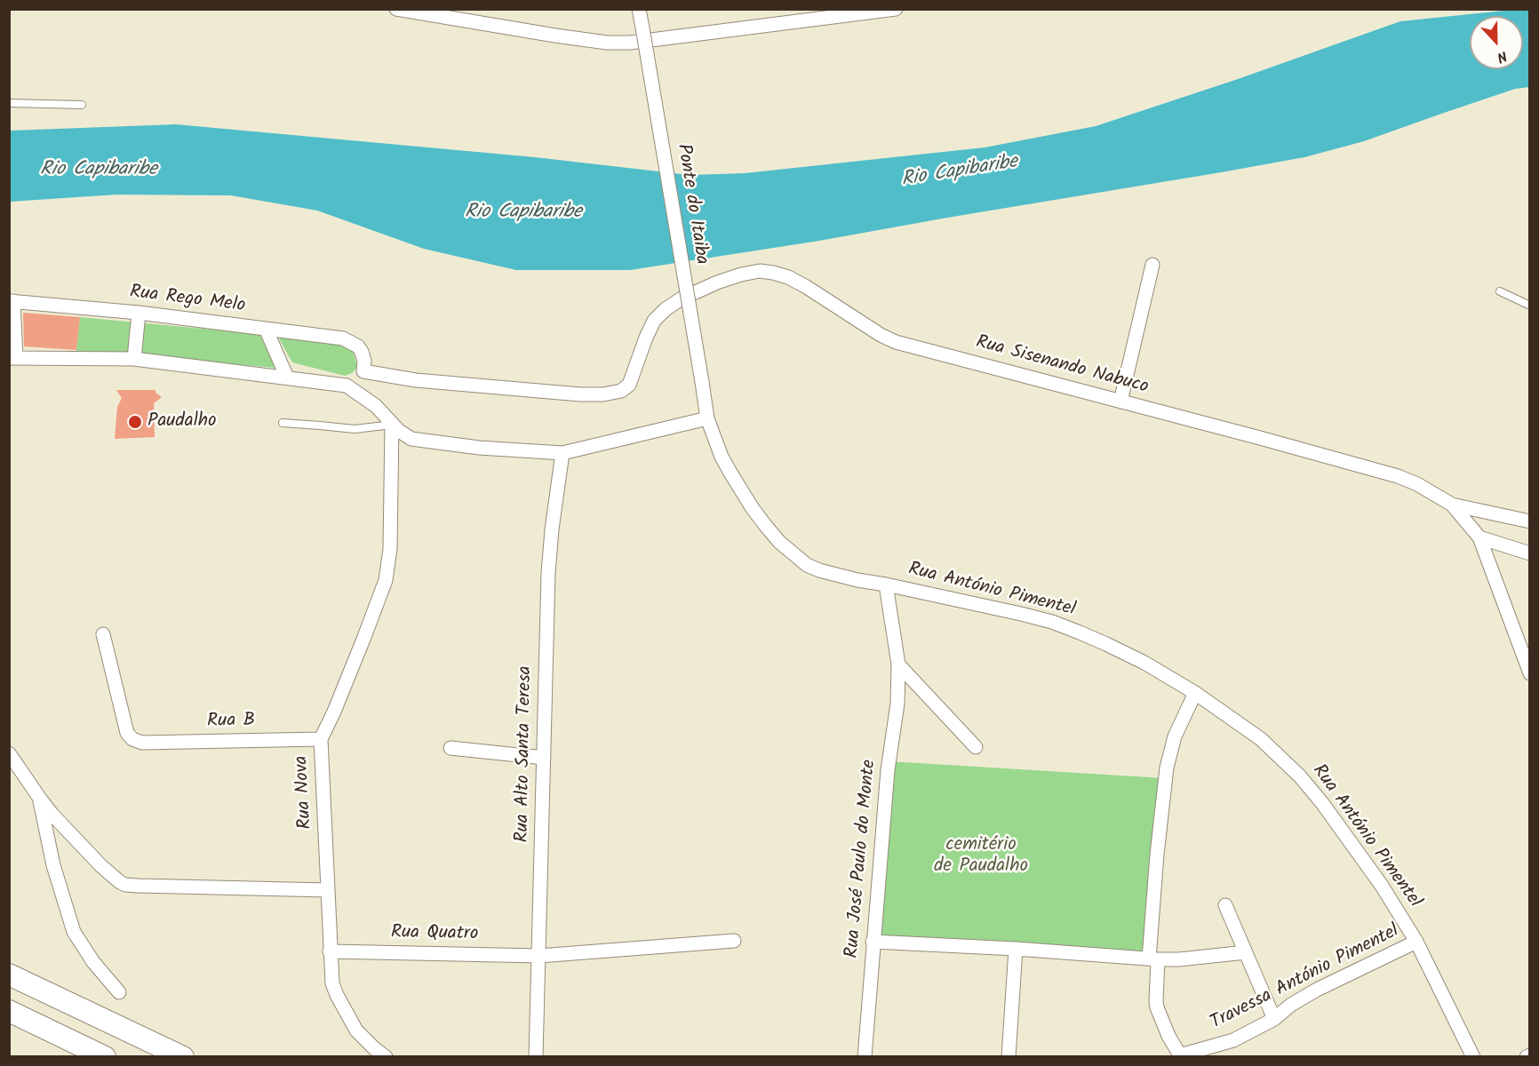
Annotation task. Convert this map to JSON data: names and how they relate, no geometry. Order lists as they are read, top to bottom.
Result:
{
  "streets": {
    "street": [
      "Ponte do Itaiba",
      "Rua Rego Melo",
      "Rua Sisenando Nabuco",
      "Rua António Pimentel",
      "Rua B",
      "Rua Alto Santa Teresa",
      "Rua Nova",
      "Rua José Paulo do Monte",
      "Rua Quatro",
      "Travessa António Pimentel"
    ]
  },
  "crossings": [
    ["Ponte do Itaiba", "Rua António Pimentel"],
    ["Rua Rego Melo", "Rua Sisenando Nabuco"],
    ["Rua António Pimentel", "Rua José Paulo do Monte"],
    ["Rua António Pimentel", "Travessa António Pimentel"],
    ["Rua B", "Rua Nova"],
    ["Rua Alto Santa Teresa", "Rua Quatro"],
    ["Rua Nova", "Rua Quatro"]
  ],
  "water": ["Rio Capibaribe"],
  "parks": ["cemitério de Paudalho"],
  "places": ["Paudalho"],
  "north": "bottom"
}
